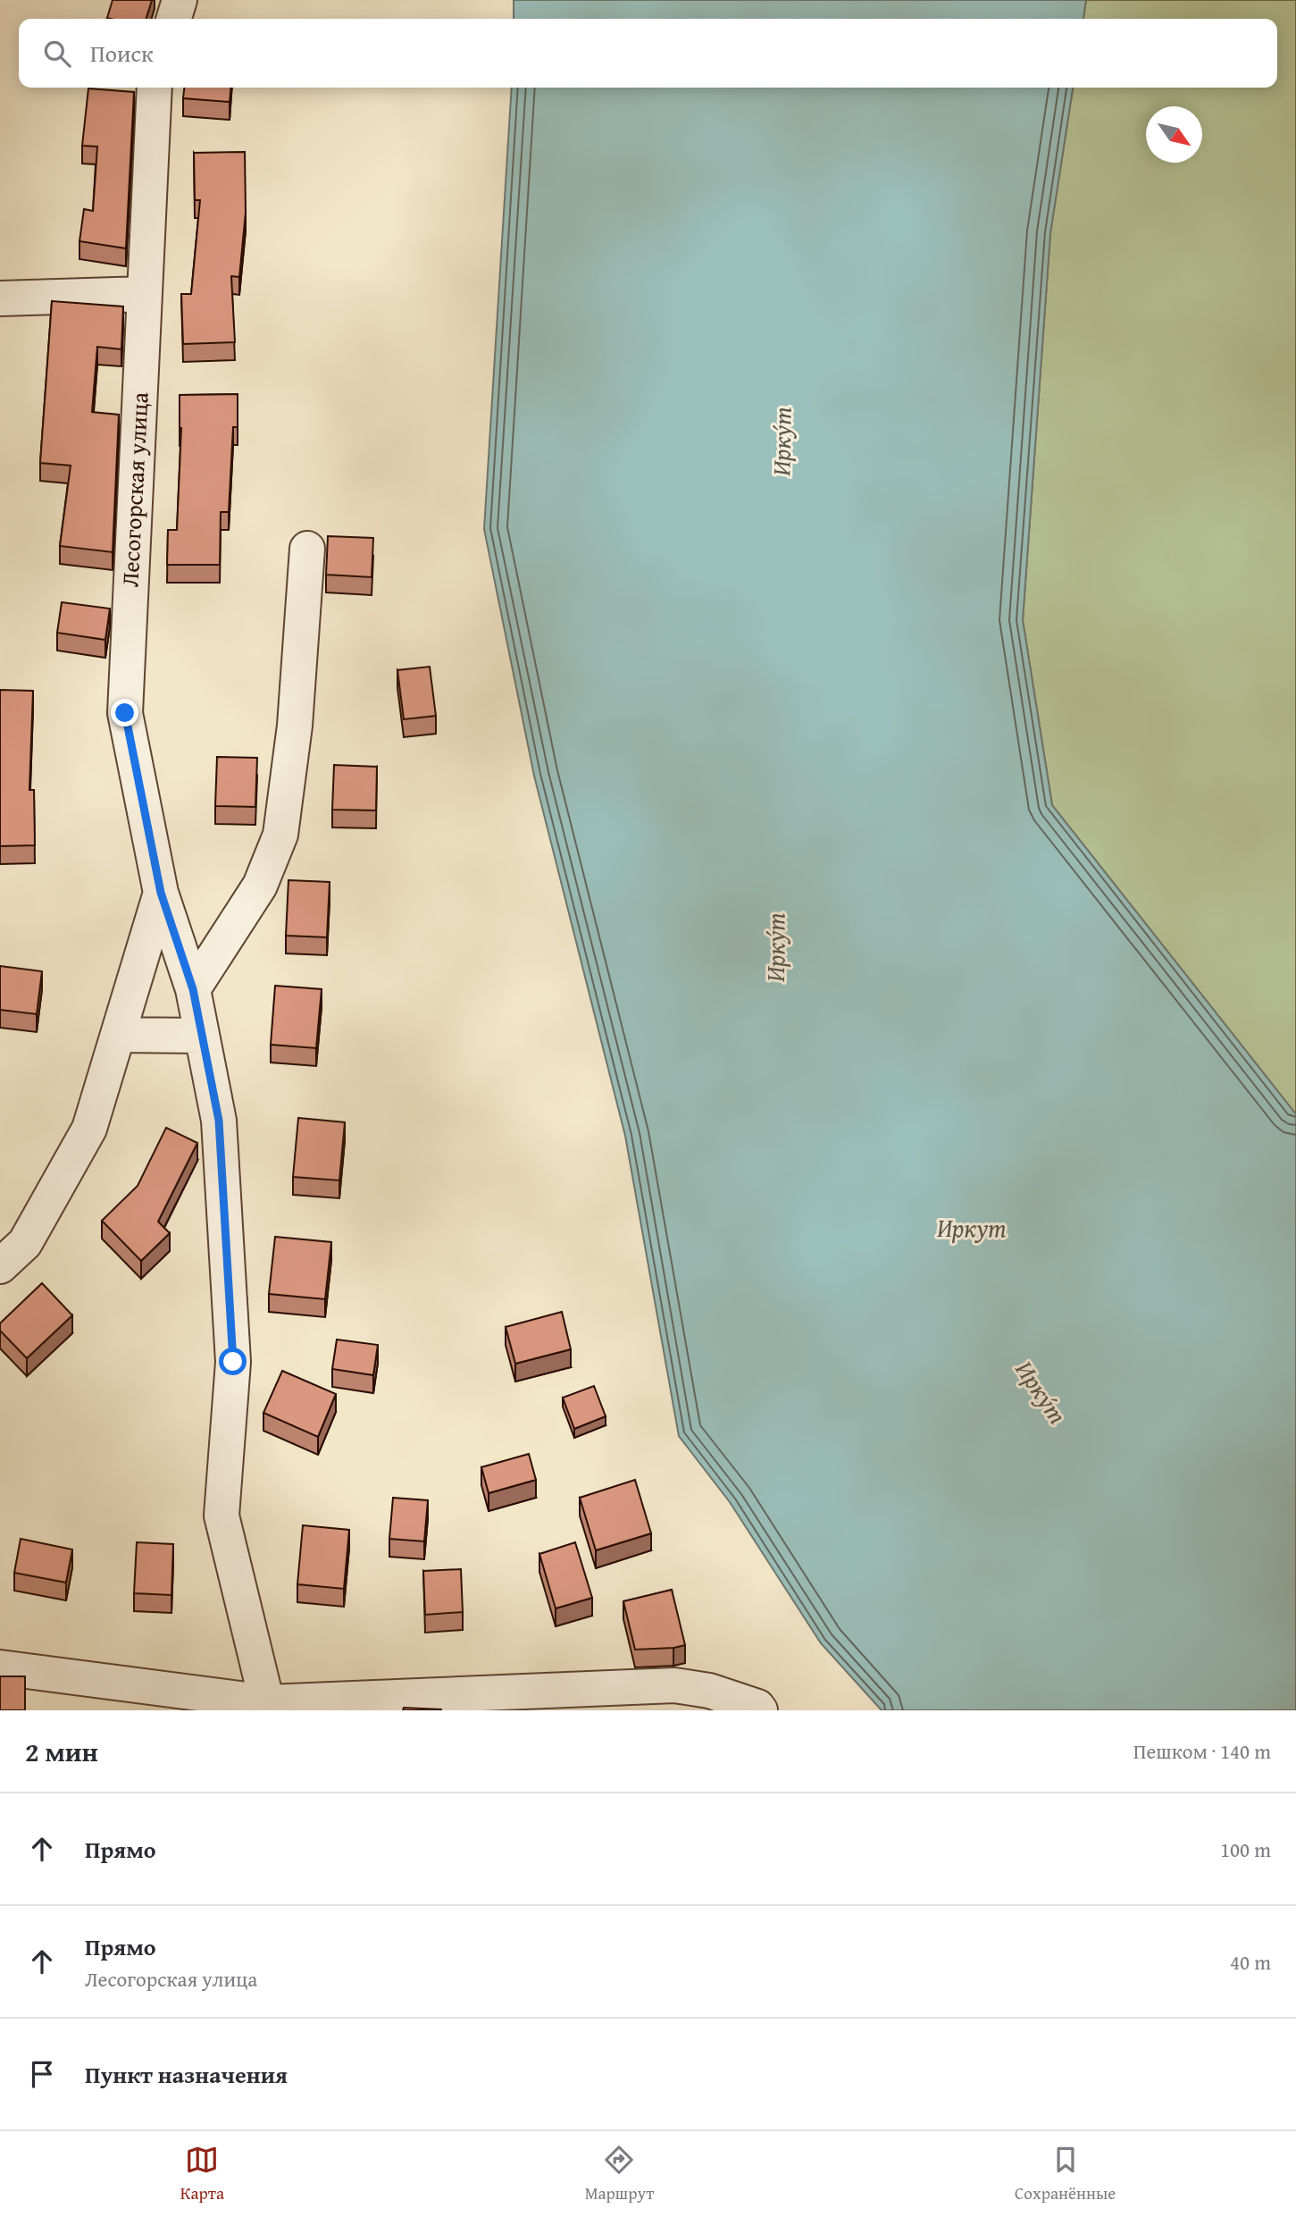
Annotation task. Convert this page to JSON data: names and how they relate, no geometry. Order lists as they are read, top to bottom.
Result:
{
  "streets": {
    "street": ["Лесогорская улица"]
  },
  "water": ["Ирку́т", "Иркут"],
  "north": "bottom right",
  "page": {
    "search": "Поиск",
    "heading": ["2 мин", "Пешком · 140 m"],
    "list": [
      ["Прямо", "100 m"],
      ["Прямо", "Лесогорская улица", "40 m"],
      "Пункт назначения"
    ],
    "nav": ["Карта", "Маршрут", "Сохранённые"]
  }
}
